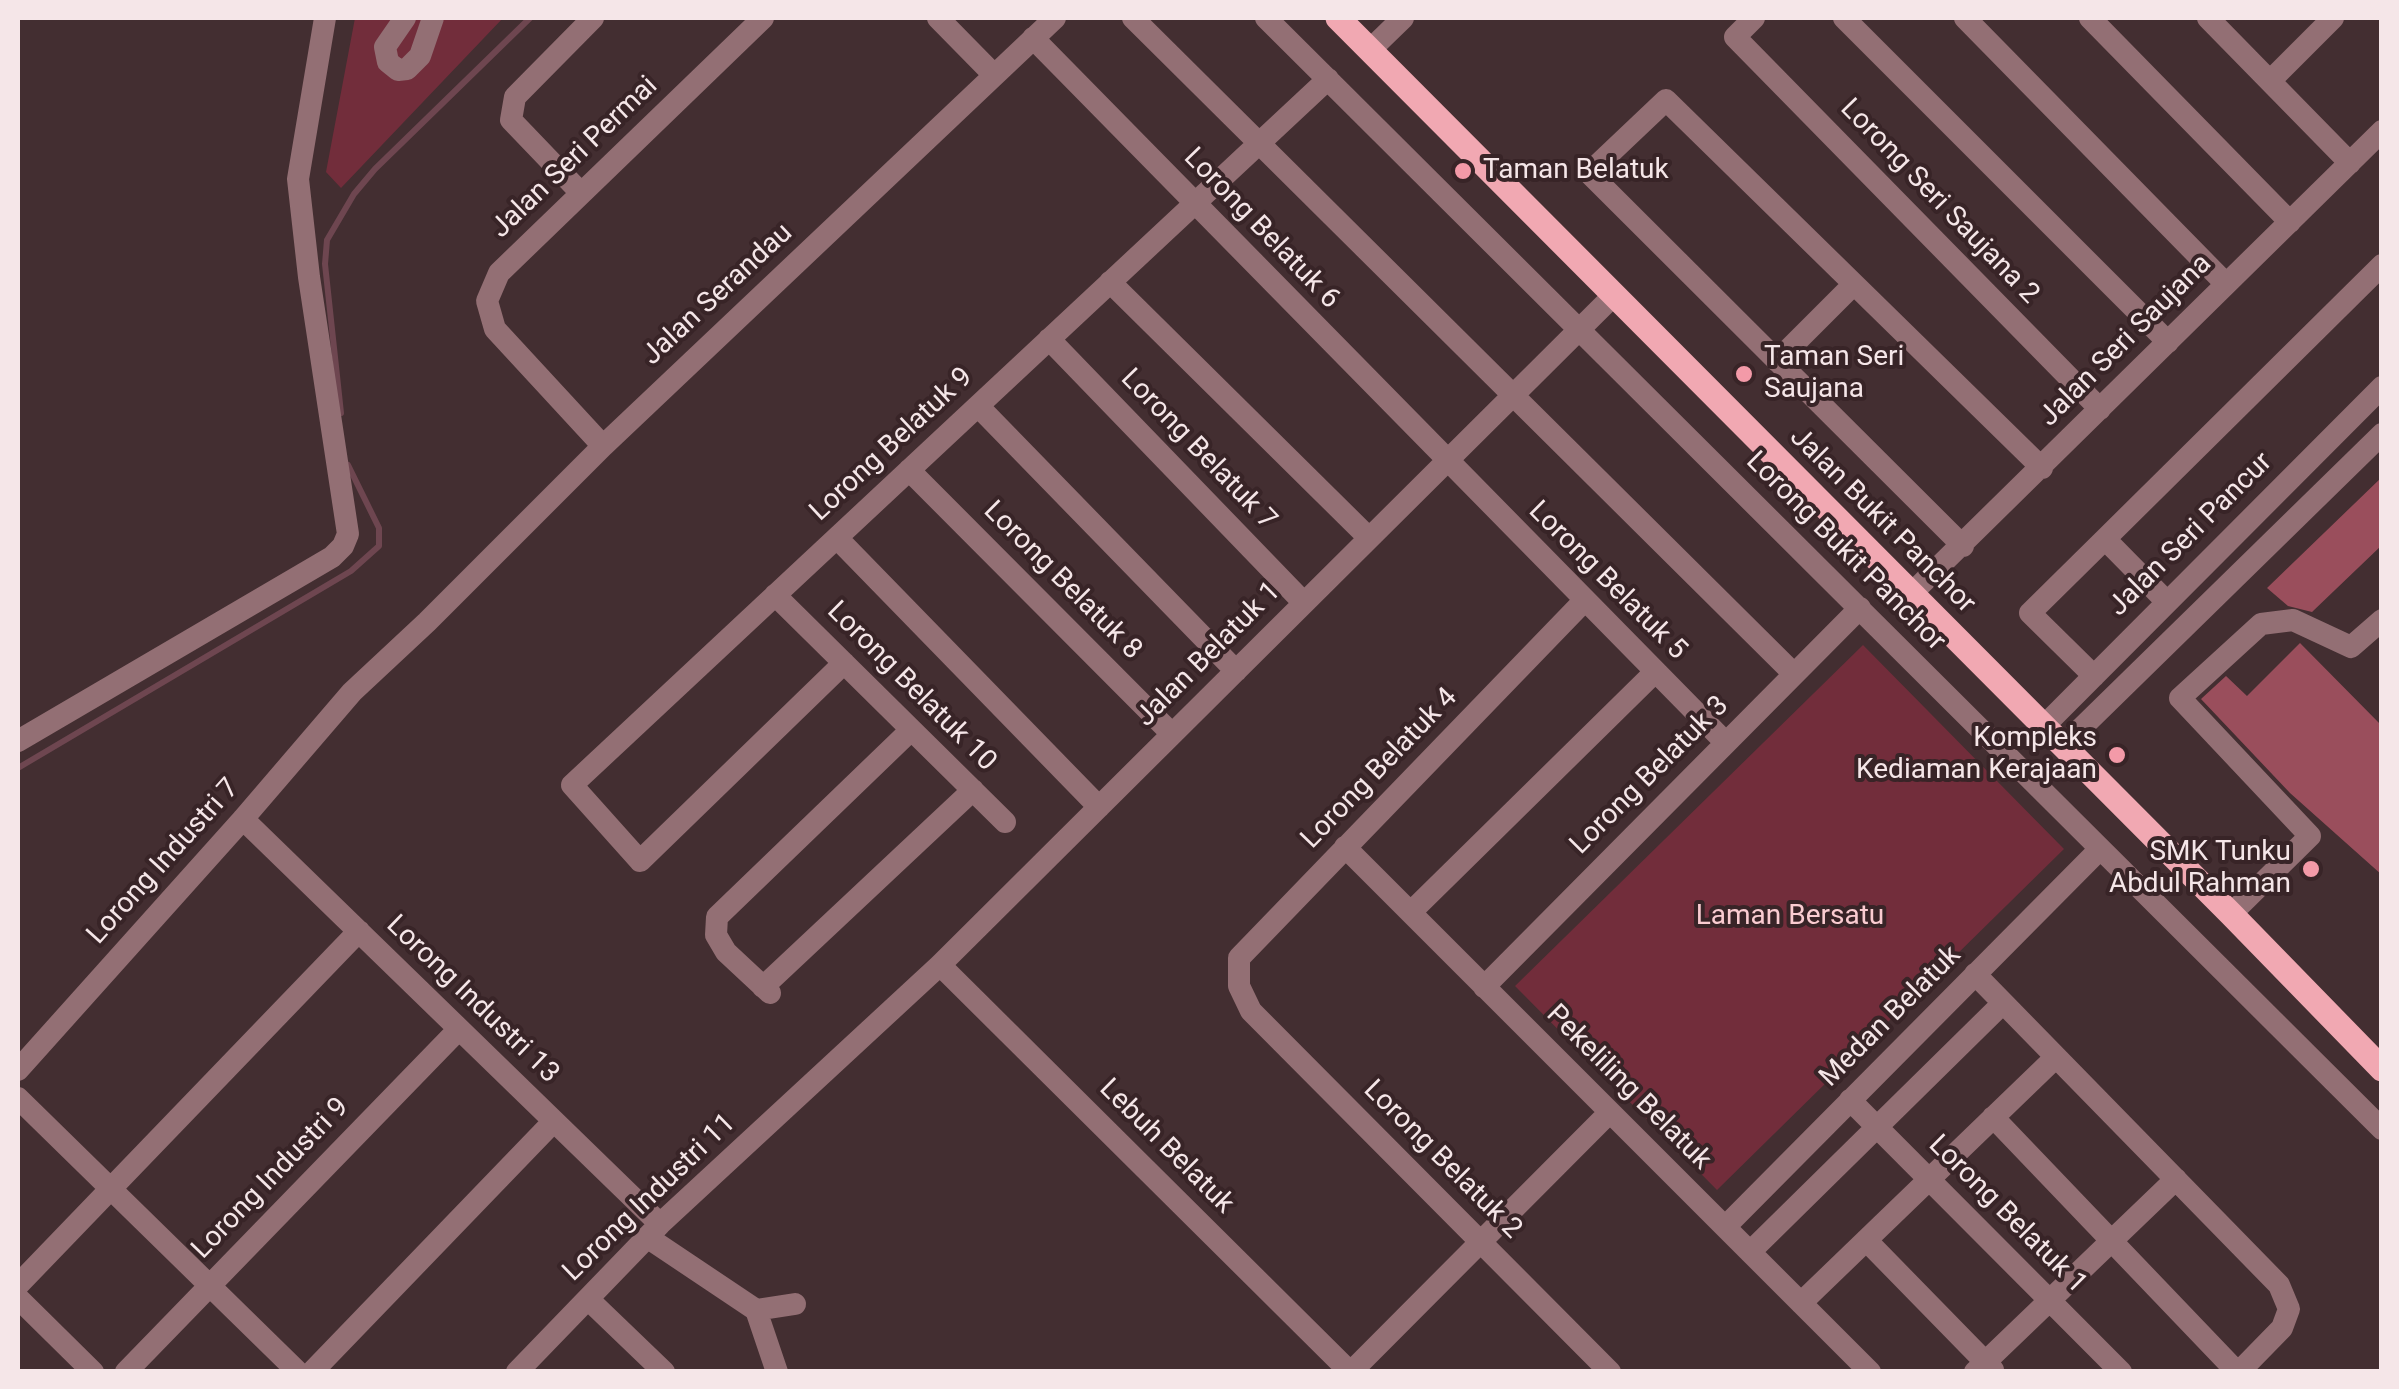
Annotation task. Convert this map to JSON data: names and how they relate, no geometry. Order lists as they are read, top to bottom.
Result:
{
  "streets": {
    "main road": ["Jalan Bukit Panchor"],
    "street": [
      "Jalan Seri Permai",
      "Lorong Seri Saujana 2",
      "Lorong Belatuk 6",
      "Jalan Serandau",
      "Jalan Seri Saujana",
      "Lorong Belatuk 9",
      "Lorong Belatuk 7",
      "Jalan Seri Pancur",
      "Lorong Bukit Panchor",
      "Lorong Belatuk 8",
      "Lorong Belatuk 5",
      "Jalan Belatuk 1",
      "Lorong Belatuk 10",
      "Lorong Belatuk 4",
      "Lorong Belatuk 3",
      "Lorong Industri 7",
      "Lorong Industri 13",
      "Medan Belatuk",
      "Pekeliling Belatuk",
      "Lebuh Belatuk",
      "Lorong Belatuk 2",
      "Lorong Industri 9",
      "Lorong Industri 11",
      "Lorong Belatuk 1"
    ]
  },
  "crossings": [
    ["Jalan Seri Permai", "Jalan Serandau"],
    ["Lorong Seri Saujana 2", "Jalan Seri Saujana"],
    ["Lorong Belatuk 6", "Jalan Serandau"],
    ["Lorong Belatuk 6", "Lorong Belatuk 9"],
    ["Lorong Belatuk 6", "Lorong Belatuk 5"],
    ["Lorong Belatuk 6", "Jalan Belatuk 1"],
    ["Jalan Serandau", "Lorong Industri 7"],
    ["Jalan Seri Saujana", "Jalan Bukit Panchor"],
    ["Lorong Belatuk 9", "Lorong Belatuk 7"],
    ["Lorong Belatuk 9", "Lorong Bukit Panchor"],
    ["Lorong Belatuk 9", "Lorong Belatuk 8"],
    ["Lorong Belatuk 9", "Lorong Belatuk 10"],
    ["Lorong Belatuk 7", "Jalan Belatuk 1"],
    ["Jalan Bukit Panchor", "Jalan Seri Pancur"],
    ["Jalan Bukit Panchor", "Jalan Belatuk 1"],
    ["Lorong Bukit Panchor", "Jalan Belatuk 1"],
    ["Lorong Bukit Panchor", "Lorong Belatuk 3"],
    ["Lorong Bukit Panchor", "Medan Belatuk"],
    ["Lorong Belatuk 8", "Jalan Belatuk 1"],
    ["Lorong Belatuk 5", "Jalan Belatuk 1"],
    ["Lorong Belatuk 5", "Lorong Belatuk 4"],
    ["Lorong Belatuk 5", "Lorong Belatuk 3"],
    ["Jalan Belatuk 1", "Lebuh Belatuk"],
    ["Jalan Belatuk 1", "Lorong Industri 11"],
    ["Lorong Belatuk 4", "Pekeliling Belatuk"],
    ["Lorong Belatuk 4", "Lorong Belatuk 2"],
    ["Lorong Belatuk 3", "Pekeliling Belatuk"],
    ["Lorong Industri 7", "Lorong Industri 13"],
    ["Lorong Industri 13", "Lorong Industri 9"],
    ["Lorong Industri 13", "Lorong Industri 11"],
    ["Medan Belatuk", "Pekeliling Belatuk"],
    ["Medan Belatuk", "Lorong Belatuk 1"]
  ],
  "parks": ["Laman Bersatu"],
  "places": [
    "Taman Belatuk",
    "Taman Seri Saujana",
    "Kompleks Kediaman Kerajaan",
    "SMK Tunku Abdul Rahman"
  ]
}
